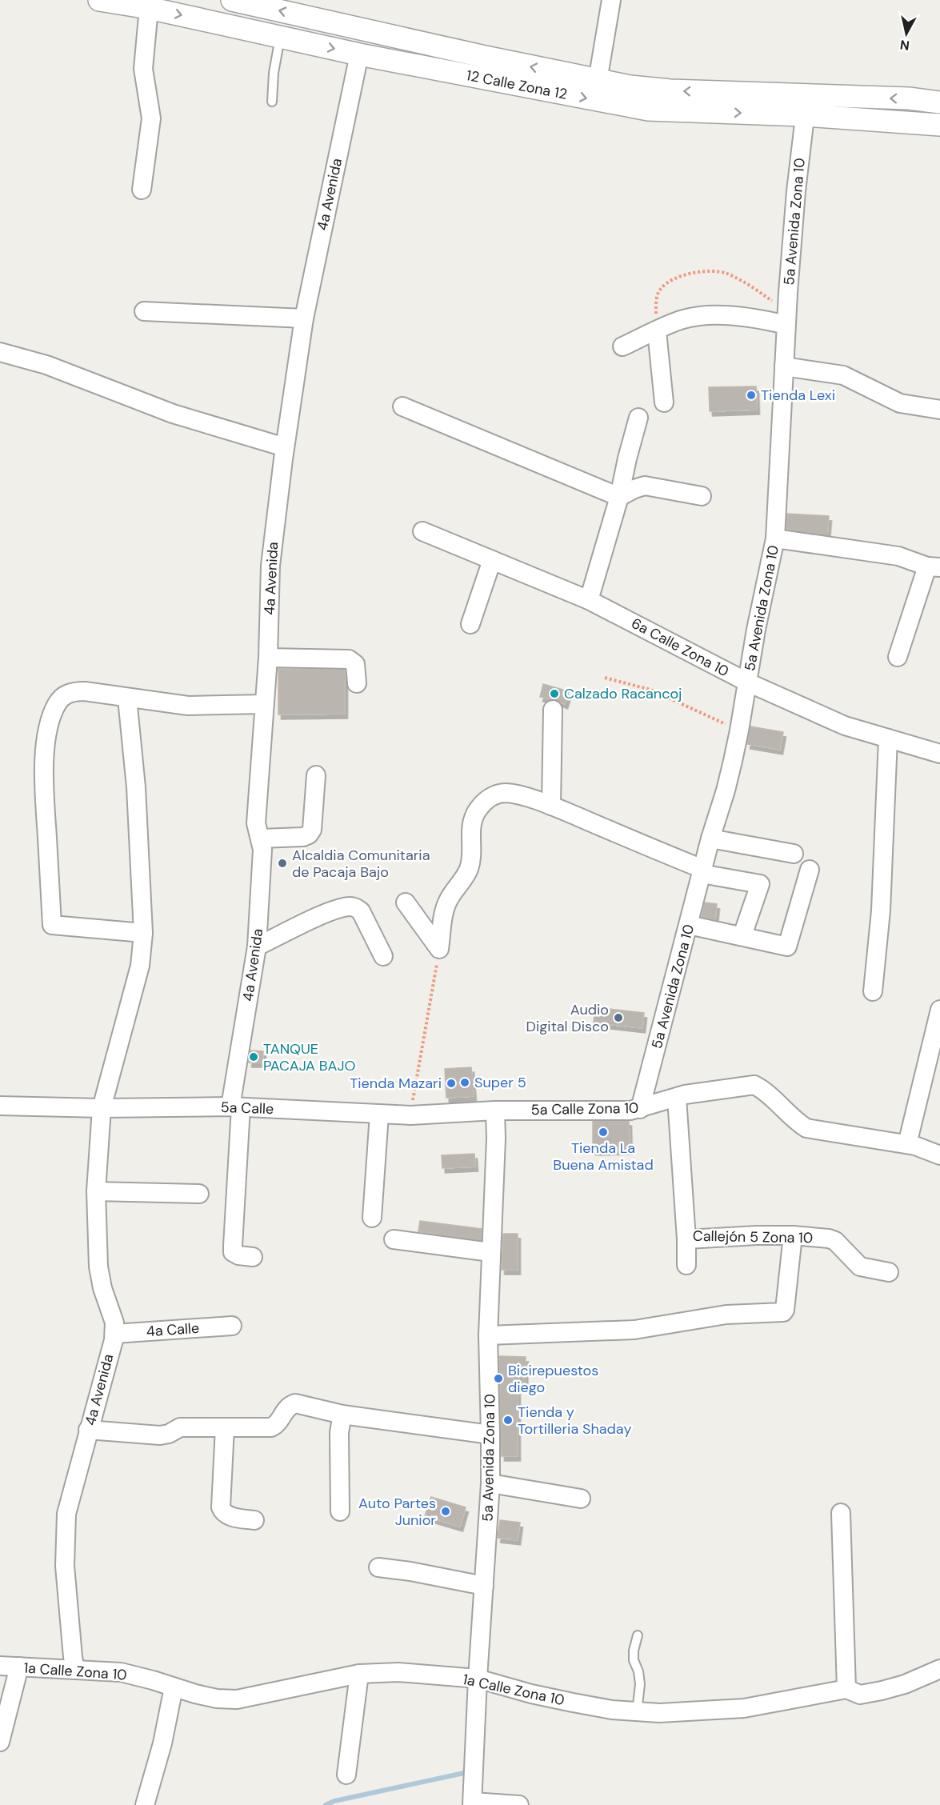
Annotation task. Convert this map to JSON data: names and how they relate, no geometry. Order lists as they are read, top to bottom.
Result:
{
  "streets": {
    "street": [
      "12 Calle Zona 12",
      "4a Avenida",
      "5a Avenida Zona 10",
      "6a Calle Zona 10",
      "5a Calle",
      "5a Calle Zona 10",
      "Callejón 5 Zona 10",
      "4a Calle",
      "1a Calle Zona 10"
    ]
  },
  "crossings": [
    ["12 Calle Zona 12", "4a Avenida"],
    ["12 Calle Zona 12", "5a Avenida Zona 10"],
    ["4a Avenida", "5a Calle"],
    ["4a Avenida", "4a Calle"],
    ["4a Avenida", "1a Calle Zona 10"],
    ["5a Avenida Zona 10", "6a Calle Zona 10"],
    ["5a Avenida Zona 10", "5a Calle"],
    ["5a Avenida Zona 10", "5a Calle Zona 10"],
    ["5a Avenida Zona 10", "1a Calle Zona 10"],
    ["5a Calle", "5a Calle Zona 10"],
    ["5a Calle Zona 10", "Callejón 5 Zona 10"]
  ],
  "places": [
    "Tienda Lexi",
    "Calzado Racancoj",
    "Alcaldia Comunitaria de Pacaja Bajo",
    "Audio Digital Disco",
    "TANQUE PACAJA BAJO",
    "Super 5",
    "Tienda Mazari",
    "Tienda La Buena Amistad",
    "Bicirepuestos diego",
    "Tienda y Tortilleria Shaday",
    "Auto Partes Junior"
  ],
  "north": "bottom"
}
